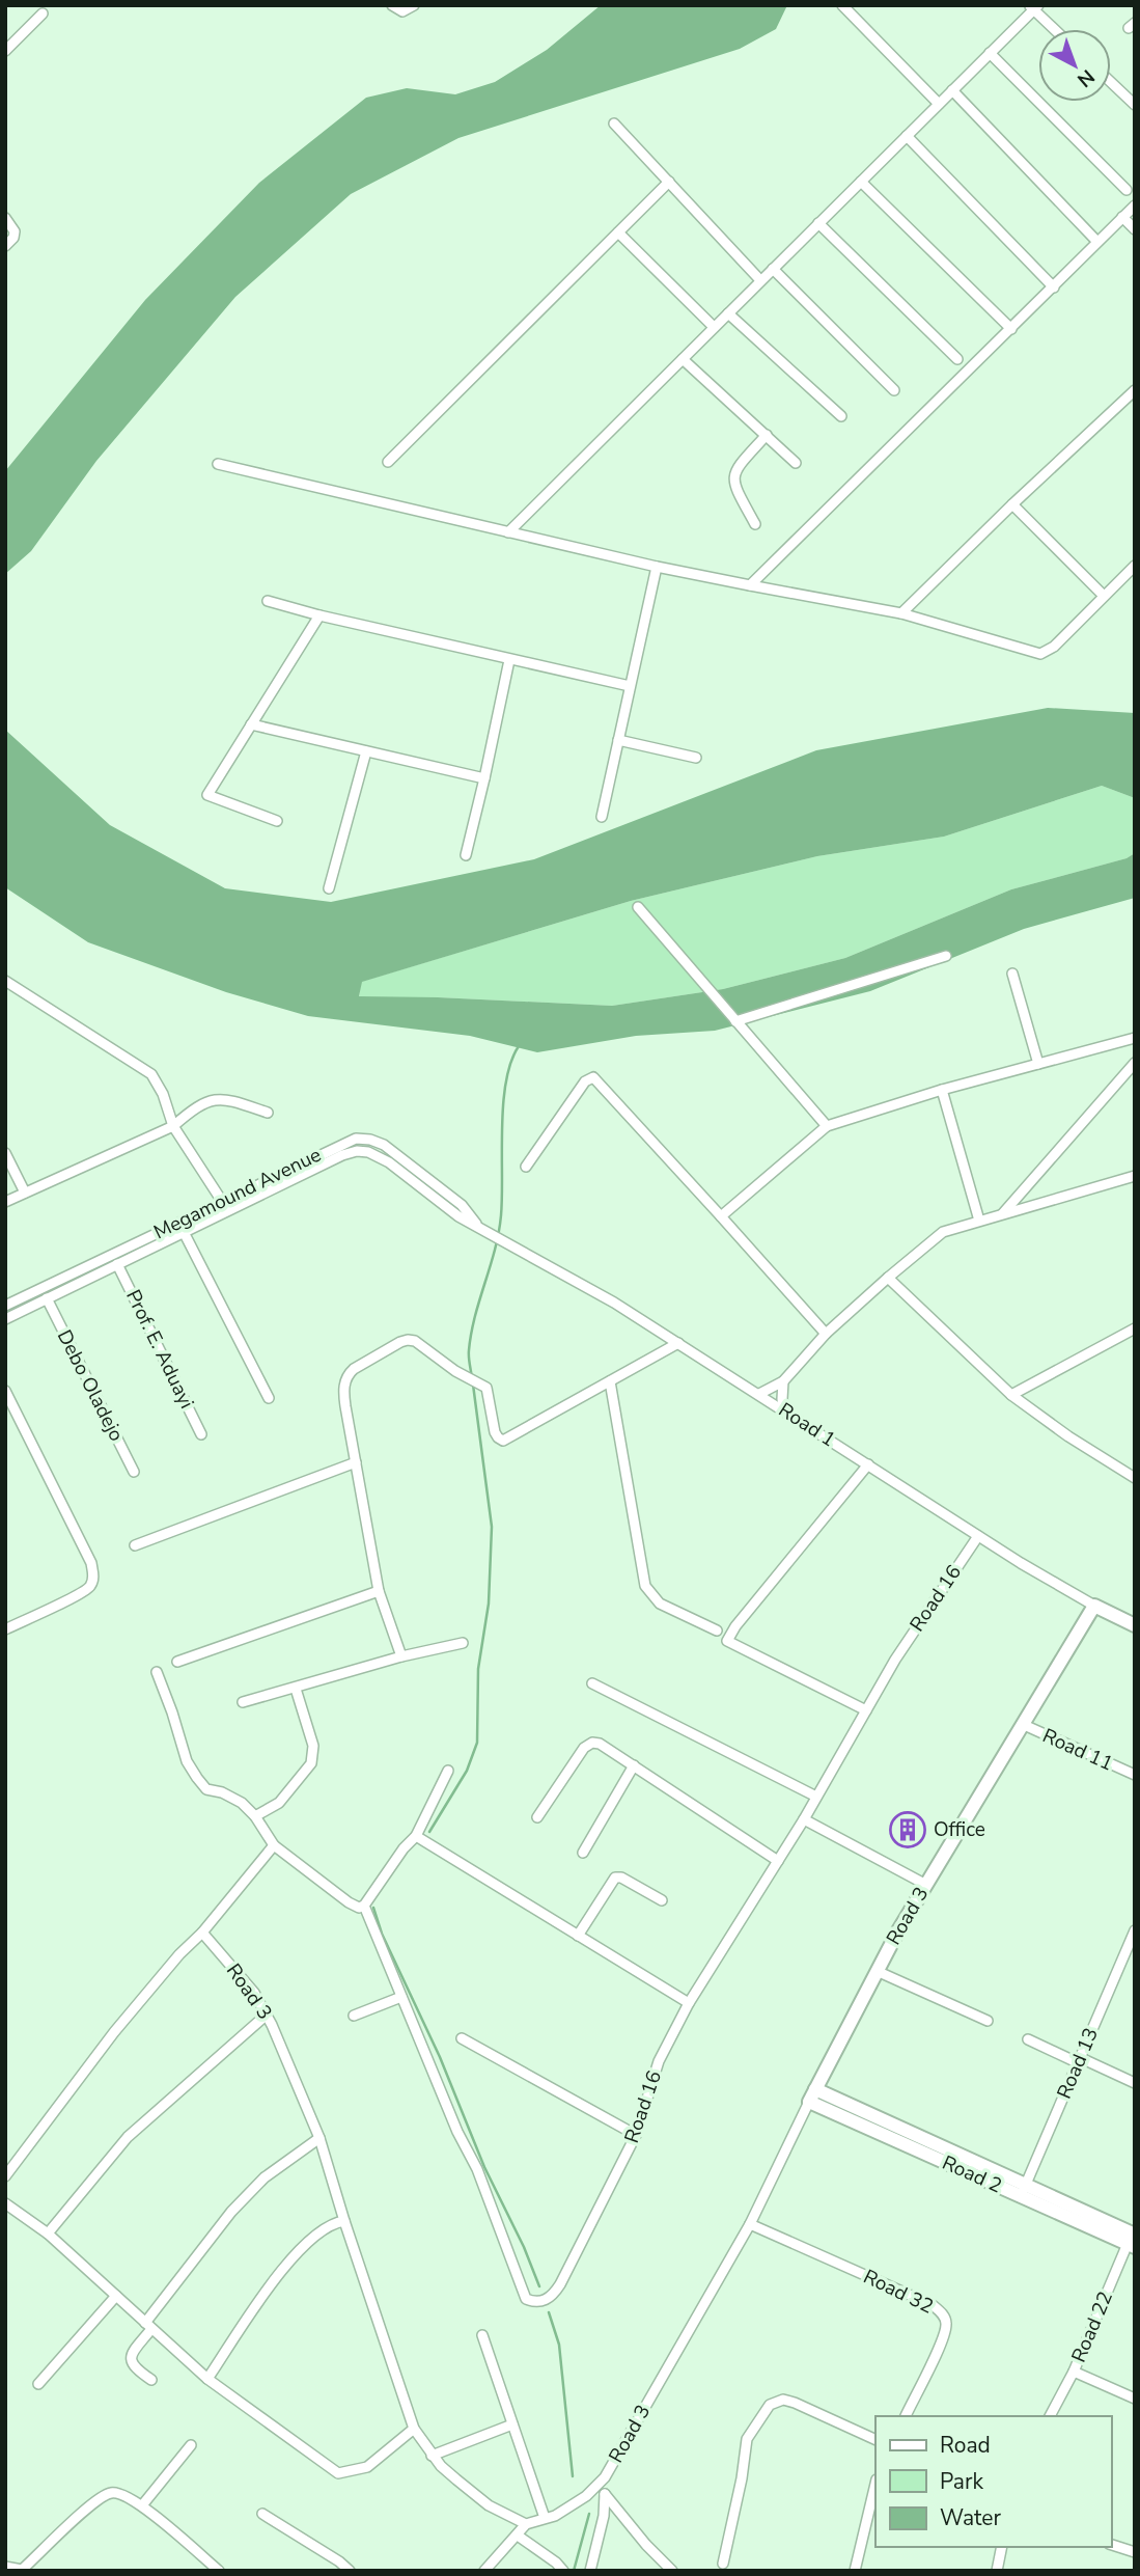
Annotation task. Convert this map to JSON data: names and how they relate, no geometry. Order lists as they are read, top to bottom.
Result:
{
  "streets": {
    "street": [
      "Megamound Avenue",
      "Prof. E. Aduayi",
      "Debo Oladejo",
      "Road 1",
      "Road 16",
      "Road 11",
      "Road 3",
      "Road 13",
      "Road 2",
      "Road 32",
      "Road 22"
    ]
  },
  "crossings": [
    ["Megamound Avenue", "Prof. E. Aduayi"],
    ["Megamound Avenue", "Debo Oladejo"],
    ["Megamound Avenue", "Road 1"],
    ["Road 1", "Road 16"],
    ["Road 1", "Road 3"],
    ["Road 11", "Road 3"],
    ["Road 3", "Road 2"],
    ["Road 3", "Road 32"],
    ["Road 13", "Road 2"],
    ["Road 2", "Road 22"]
  ],
  "places": {
    "building": ["Office"]
  },
  "legend": ["Road", "Park", "Water"],
  "north": "bottom right"
}
